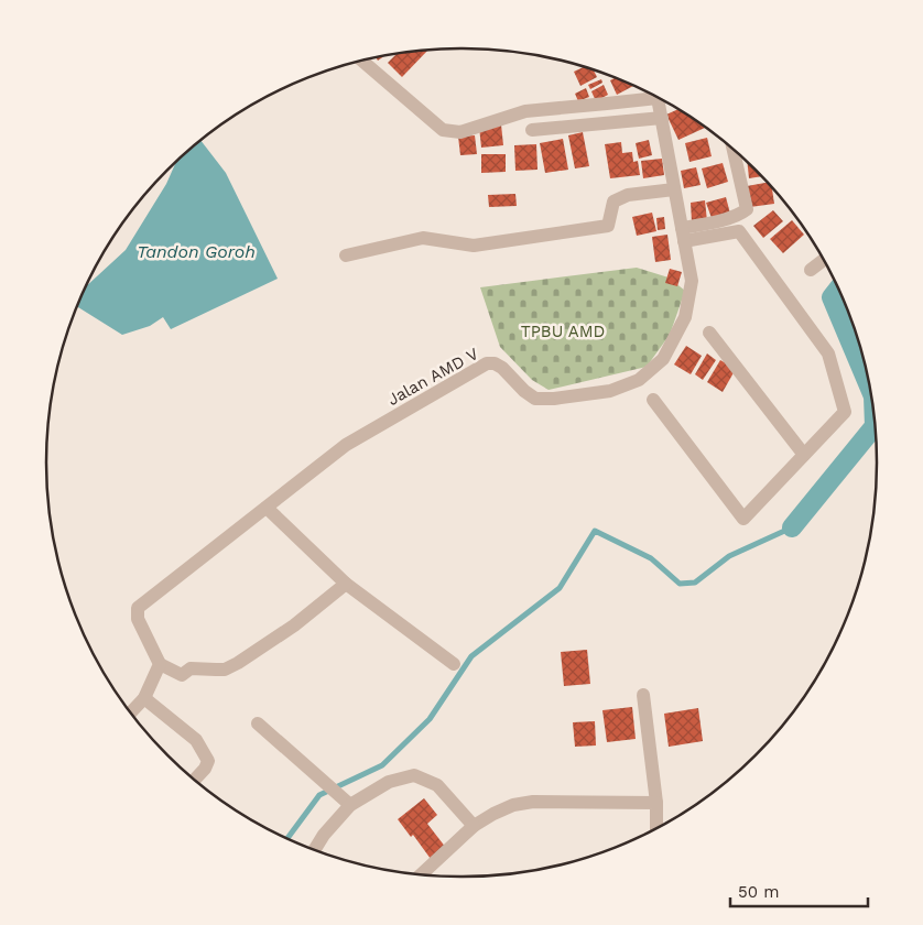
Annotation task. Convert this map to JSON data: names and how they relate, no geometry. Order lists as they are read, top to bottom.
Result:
{
  "streets": {
    "street": ["Jalan AMD V"]
  },
  "water": ["Tandon Goroh"],
  "parks": ["TPBU AMD"],
  "scale_bar": "50 m"
}
